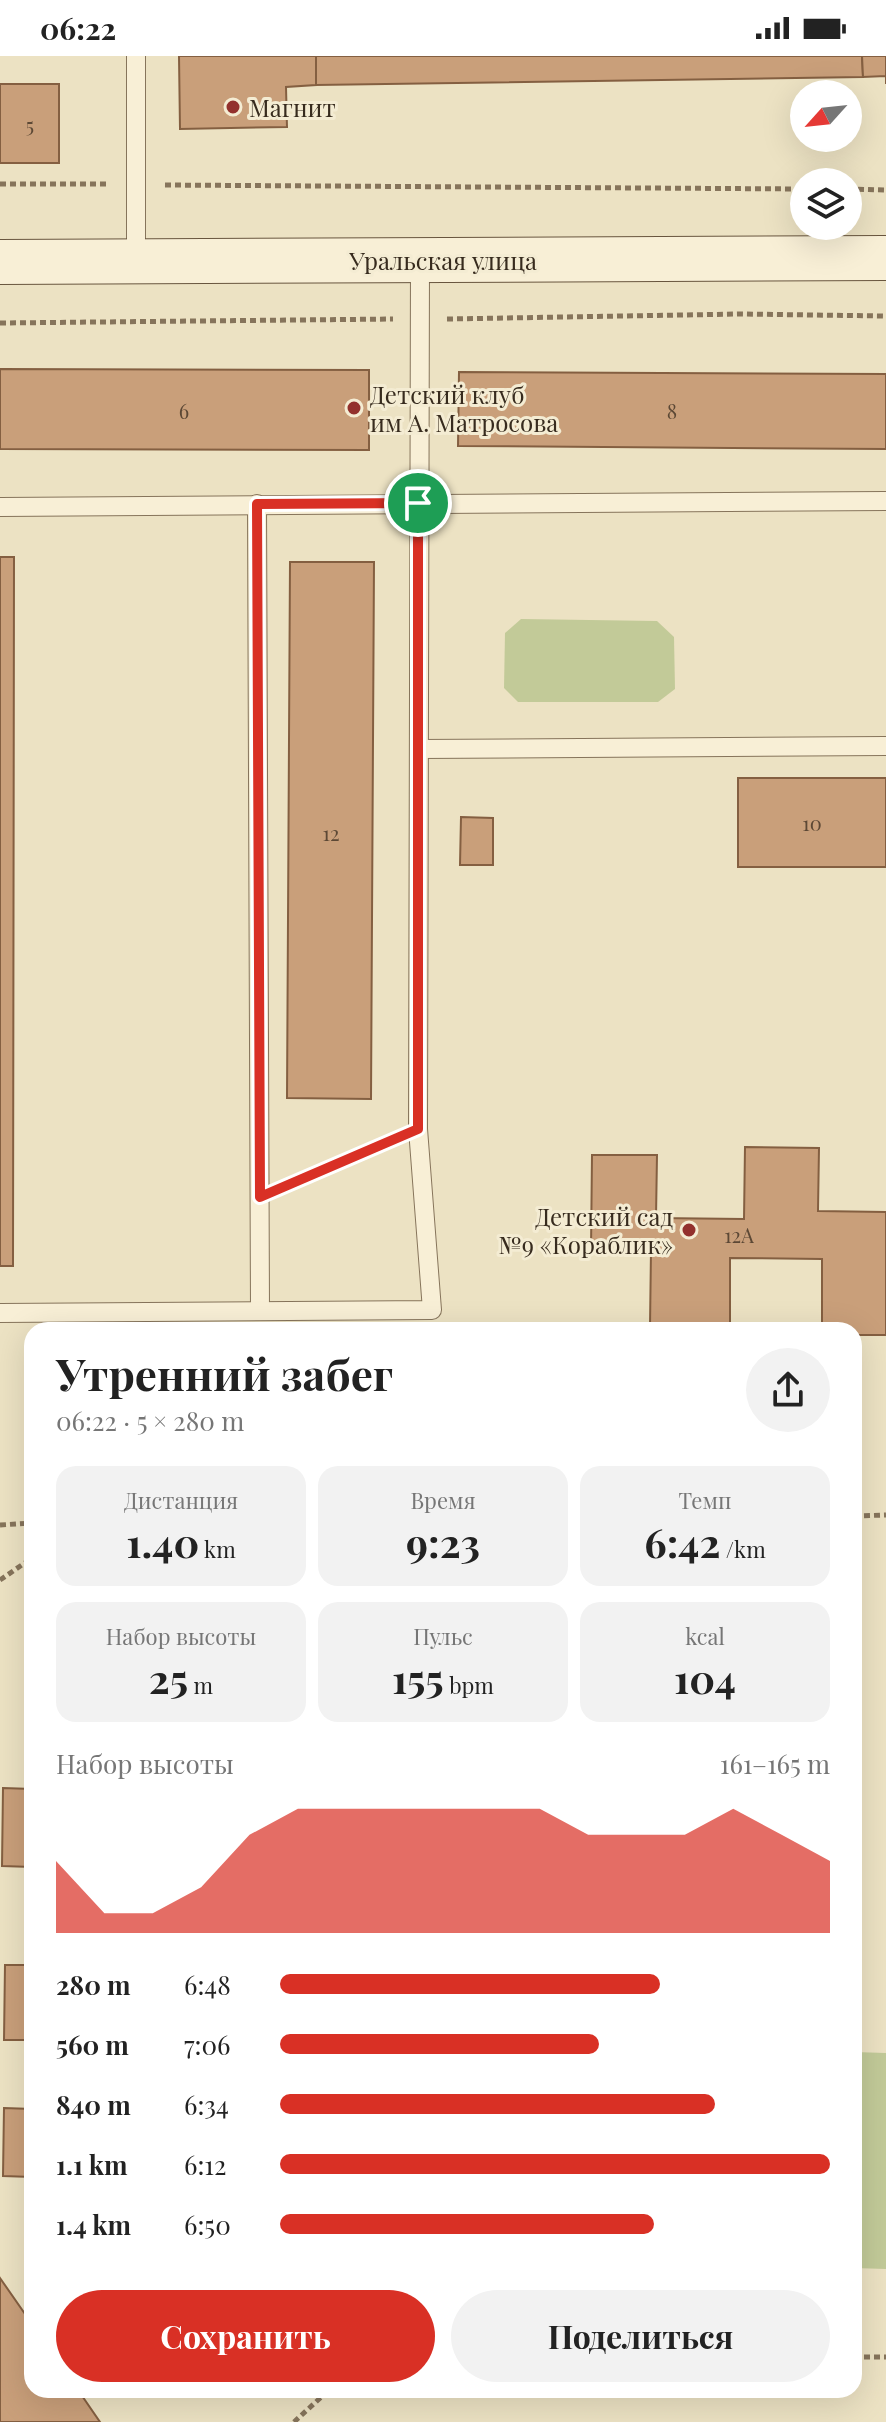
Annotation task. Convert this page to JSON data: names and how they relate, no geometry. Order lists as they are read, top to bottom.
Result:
{
  "streets": {
    "street": ["Уральская улица"]
  },
  "places": ["Магнит", "Детский клуб им А. Матросова", "Детский сад №9 «Кораблик»"],
  "house_numbers": [
    "5",
    "6",
    "8",
    "10",
    "12",
    "12А"
  ],
  "north": "bottom left",
  "page": {
    "status": "06:22",
    "heading": ["Утренний забег", "06:22 · 5 × 280 m"],
    "stats": [
      ["Дистанция", "1.40 km"],
      ["Время", "9:23"],
      ["Темп", "6:42 /km"],
      ["Набор высоты", "25 m"],
      ["Пульс", "155 bpm"],
      ["kcal", "104"]
    ],
    "chart": ["Набор высоты", "161–165 m"],
    "list": [
      {
        "name": "280 m",
        "note": "6:48"
      },
      {
        "name": "560 m",
        "note": "7:06"
      },
      {
        "name": "840 m",
        "note": "6:34"
      },
      {
        "name": "1.1 km",
        "note": "6:12"
      },
      {
        "name": "1.4 km",
        "note": "6:50"
      }
    ],
    "buttons": ["Сохранить", "Поделиться"]
  }
}
